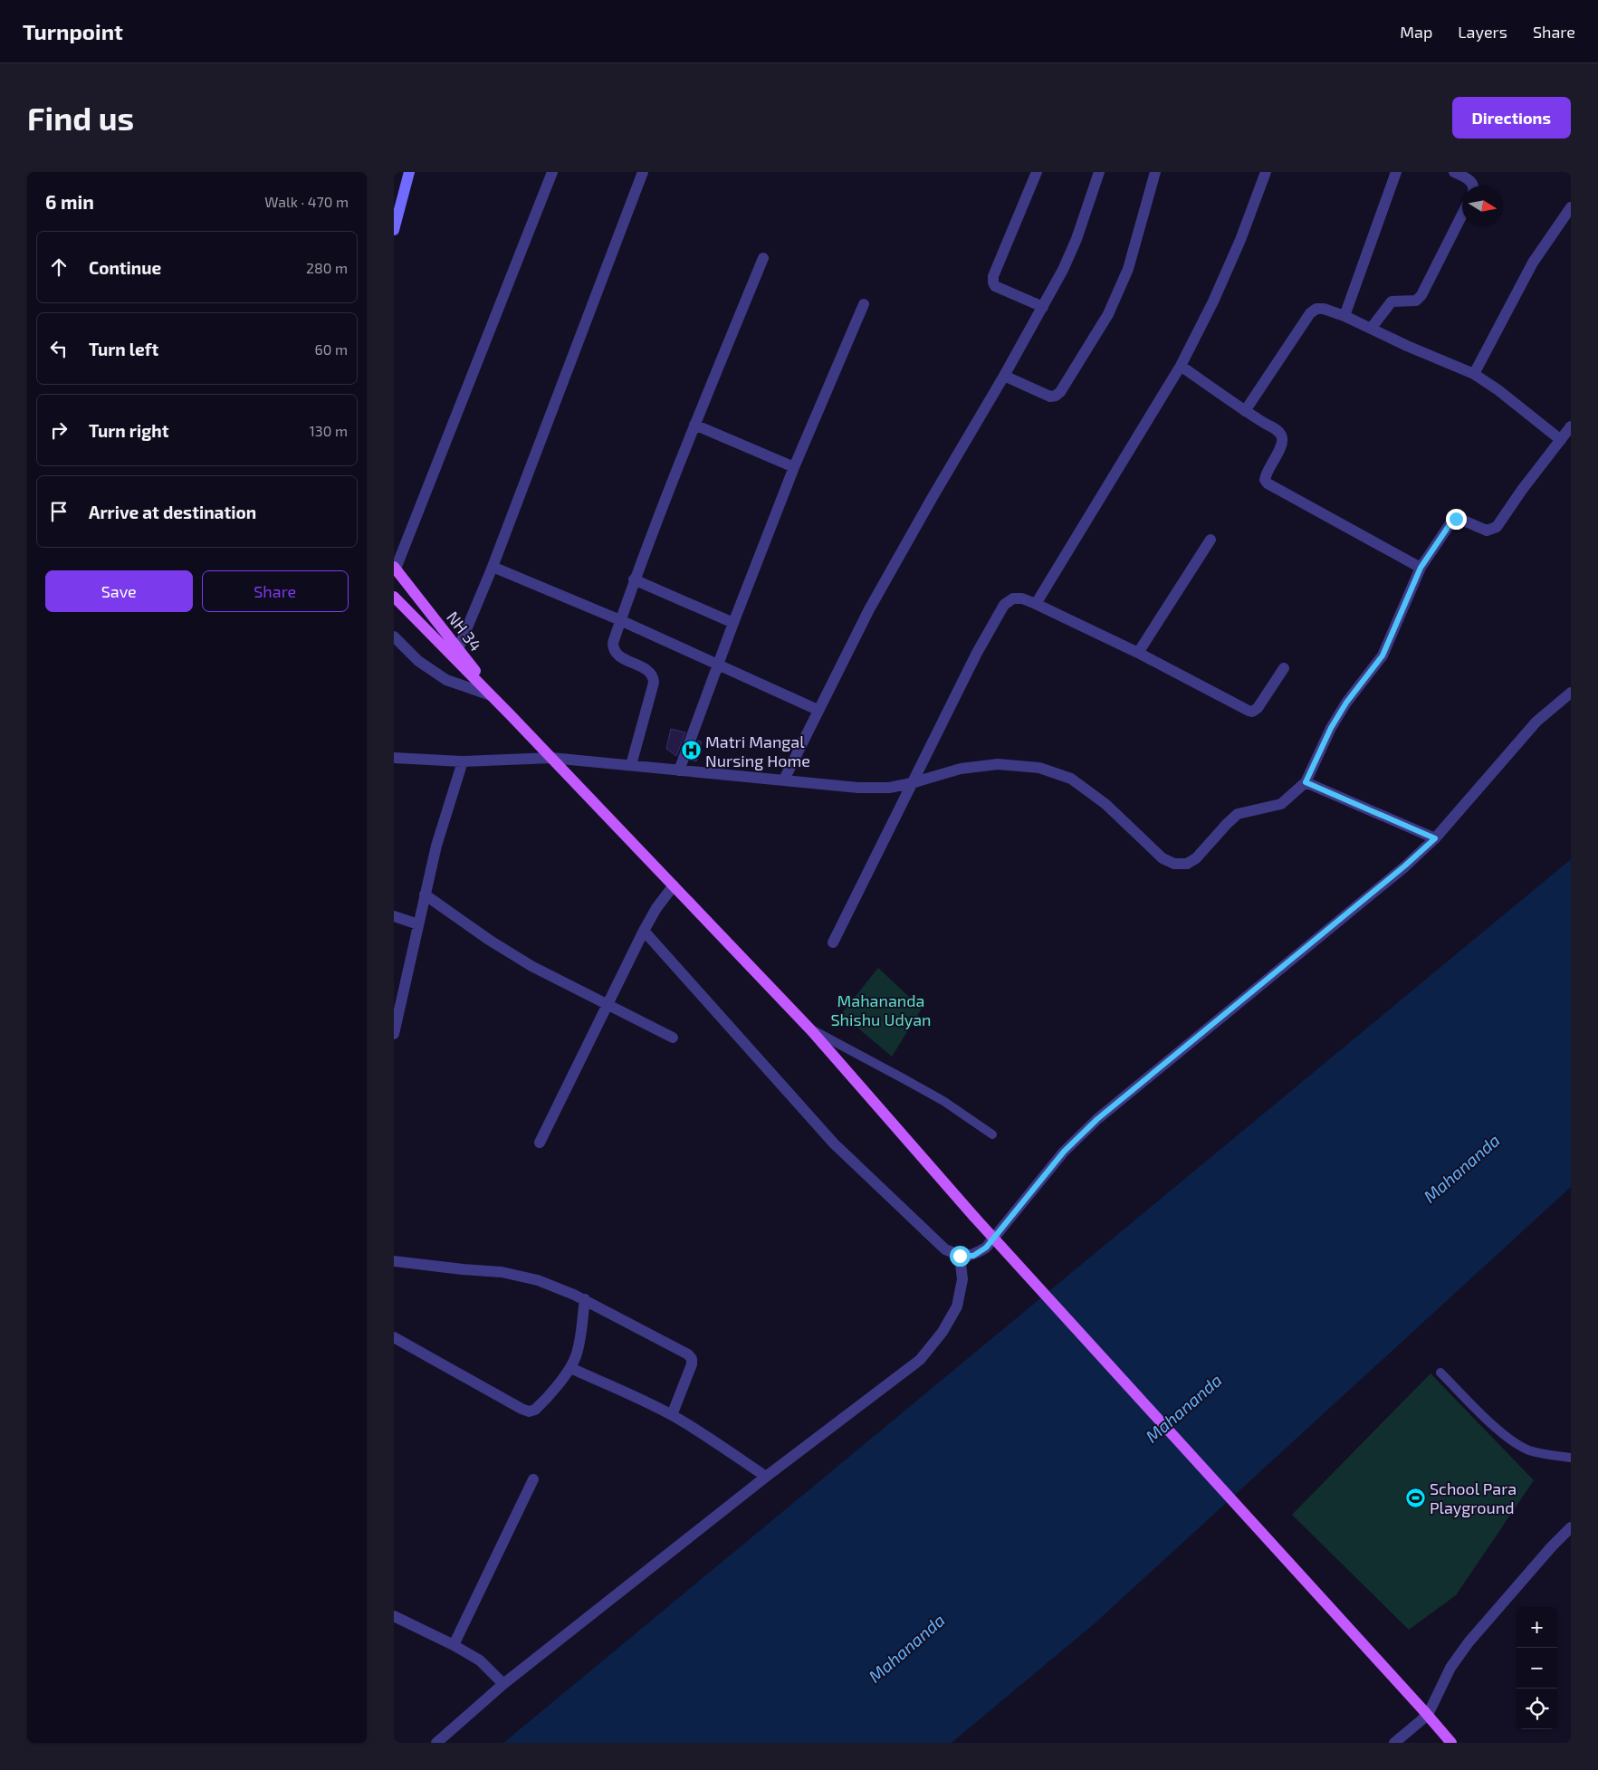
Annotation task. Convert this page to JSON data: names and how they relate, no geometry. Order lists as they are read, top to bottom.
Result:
{
  "streets": {
    "main road": ["NH 34"]
  },
  "water": ["Mahananda"],
  "parks": ["Mahananda Shishu Udyan"],
  "places": {
    "hospital": ["Matri Mangal Nursing Home"],
    "sports": ["School Para Playground"]
  },
  "north": "right",
  "page": {
    "header": "Turnpoint",
    "nav": ["Map", "Layers", "Share"],
    "buttons": [
      "Directions",
      ["Save", "Share"]
    ],
    "title": "Find us",
    "heading": ["6 min", "Walk · 470 m"],
    "list": [
      ["Continue", "280 m"],
      ["Turn left", "60 m"],
      ["Turn right", "130 m"],
      "Arrive at destination"
    ],
    "map_buttons": ["+", "−"]
  }
}
